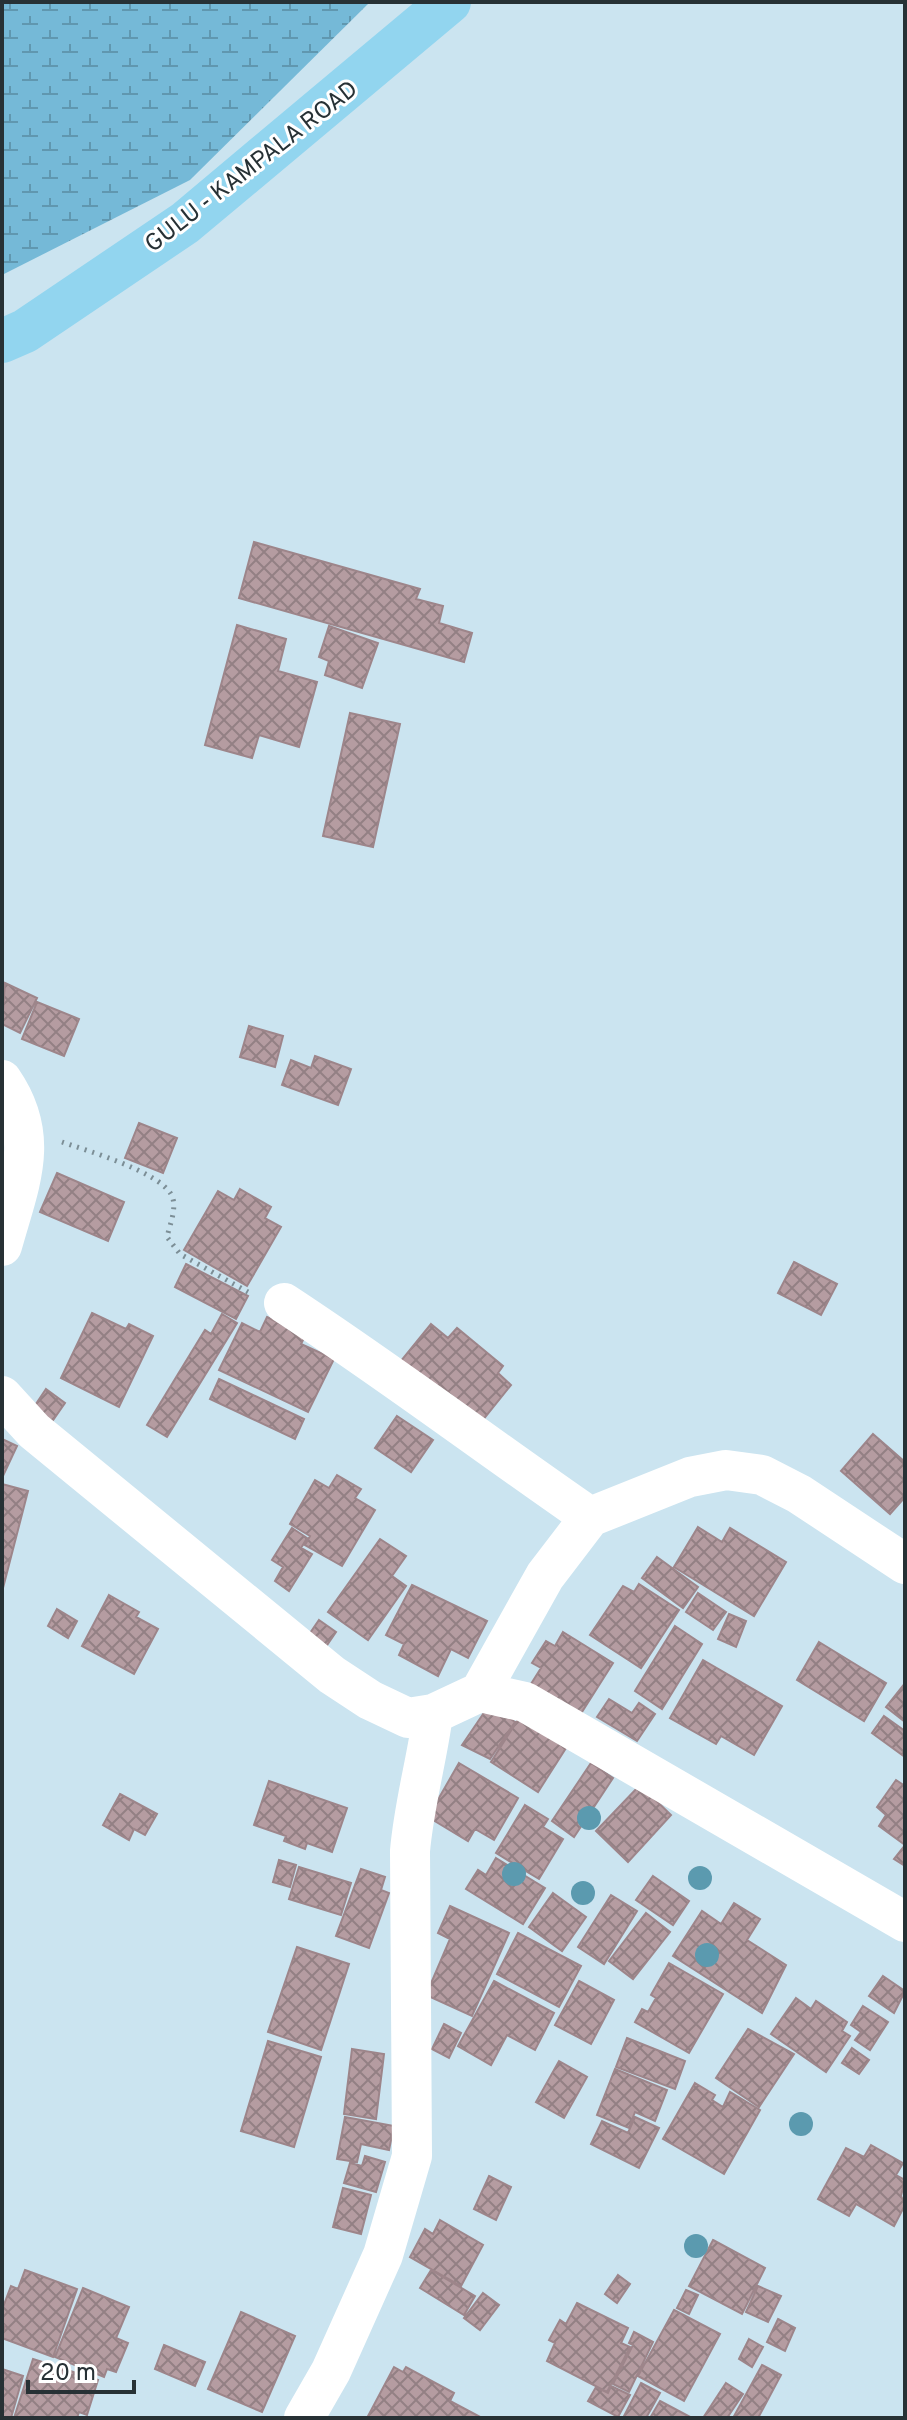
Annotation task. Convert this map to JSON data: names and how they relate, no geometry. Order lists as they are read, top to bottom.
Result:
{
  "streets": {
    "main road": ["GULU - KAMPALA ROAD"]
  },
  "scale_bar": "20 m"
}
